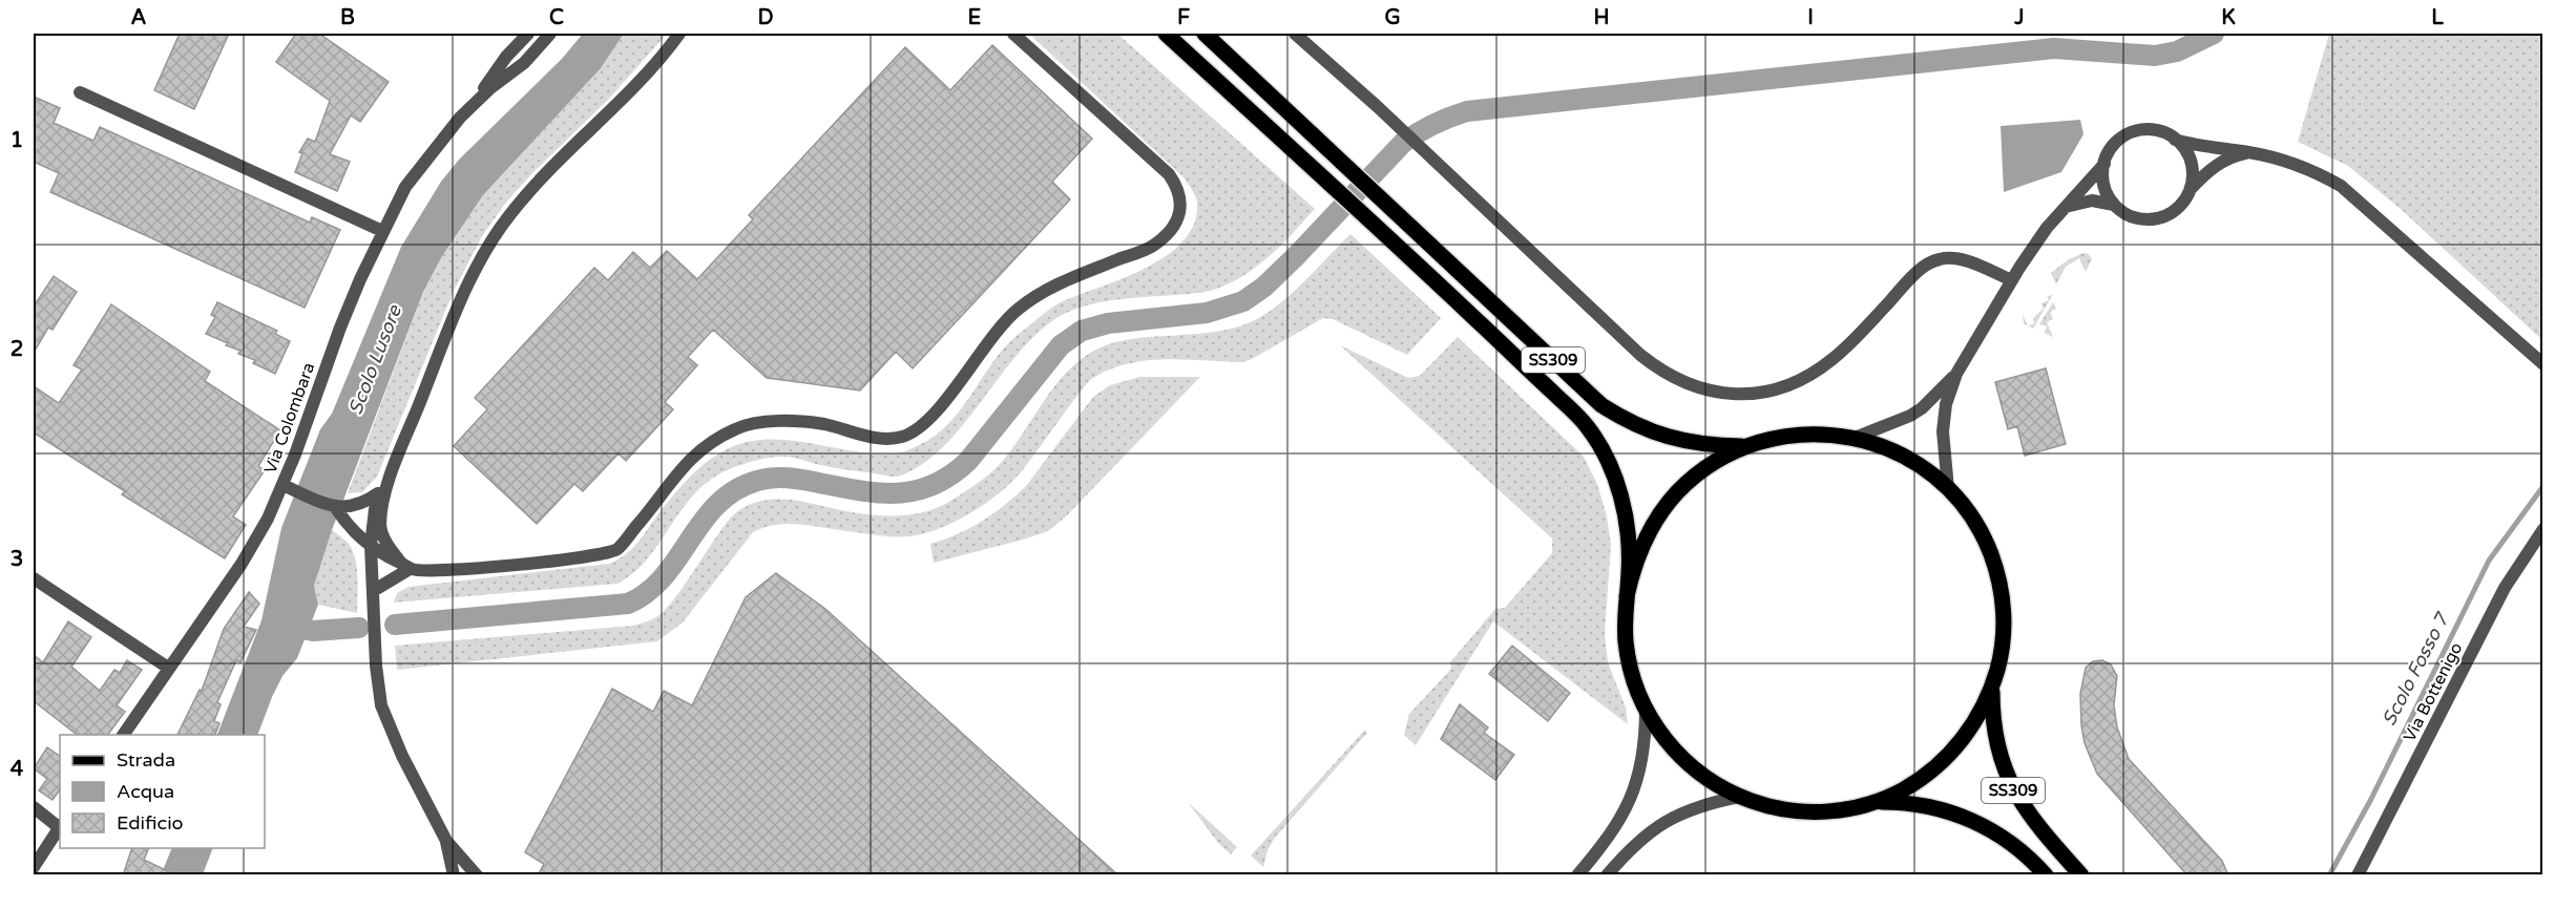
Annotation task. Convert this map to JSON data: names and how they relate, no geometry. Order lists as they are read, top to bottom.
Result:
{
  "streets": {
    "main road": ["SS309"],
    "street": ["Via Colombara", "Via Bottenigo"]
  },
  "water": ["Scolo Lusore", "Scolo Fosso 7"],
  "legend": ["Strada", "Acqua", "Edificio"],
  "grid": {
    "columns": [
      "A",
      "B",
      "C",
      "D",
      "E",
      "F",
      "G",
      "H",
      "I",
      "J",
      "K",
      "L"
    ],
    "rows": [
      "1",
      "2",
      "3",
      "4"
    ]
  }
}
